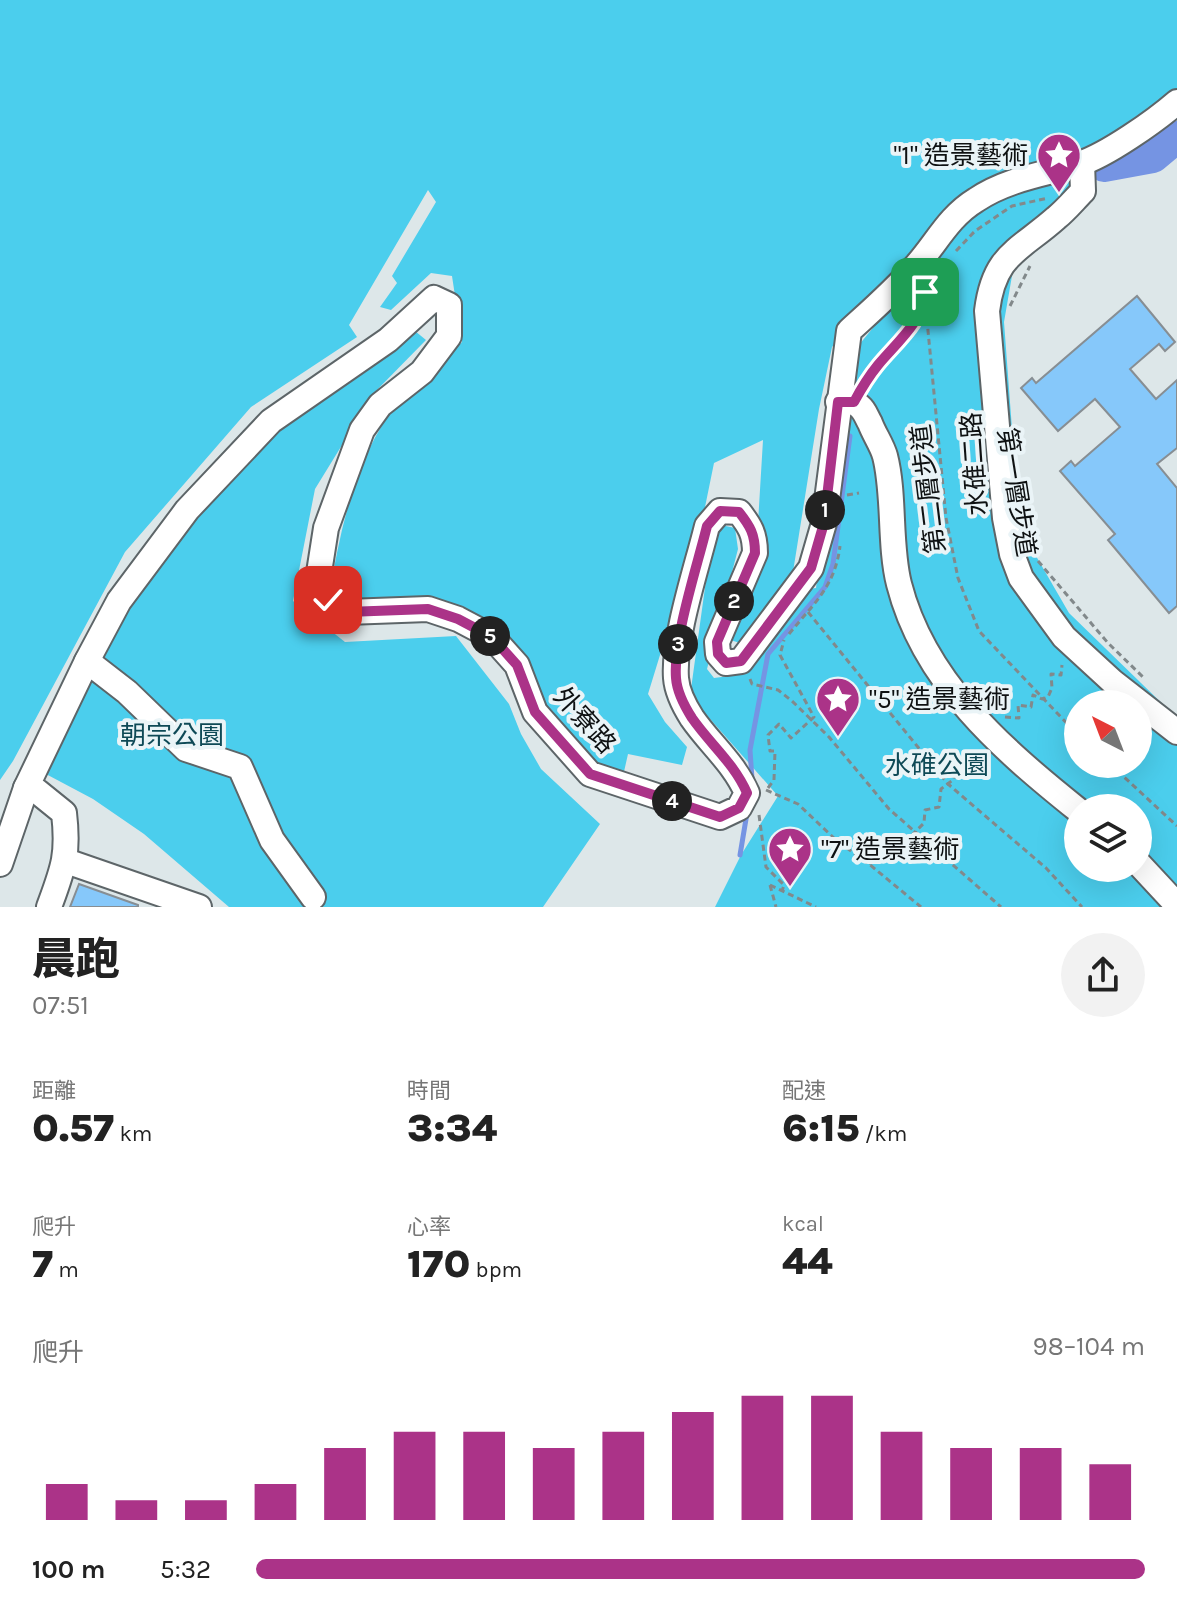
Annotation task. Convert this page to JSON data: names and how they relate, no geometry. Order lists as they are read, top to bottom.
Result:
{
  "streets": {
    "street": ["水碓二路", "外寮路"],
    "path": ["第二層步道"]
  },
  "parks": ["朝宗公園", "水碓公園"],
  "places": {
    "place": ["\"1\" 造景藝術", "\"5\" 造景藝術", "\"7\" 造景藝術"]
  },
  "north": "top left",
  "page": {
    "pins": [
      "1",
      "2",
      "5",
      "3",
      "4"
    ],
    "heading": ["晨跑", "07:51"],
    "stats": [
      ["距離", "0.57 km"],
      ["時間", "3:34"],
      ["配速", "6:15 /km"],
      ["爬升", "7 m"],
      ["心率", "170 bpm"],
      ["kcal", "44"]
    ],
    "chart": ["爬升", "98–104 m"],
    "list": [
      {
        "name": "100 m",
        "note": "5:32"
      }
    ]
  }
}
